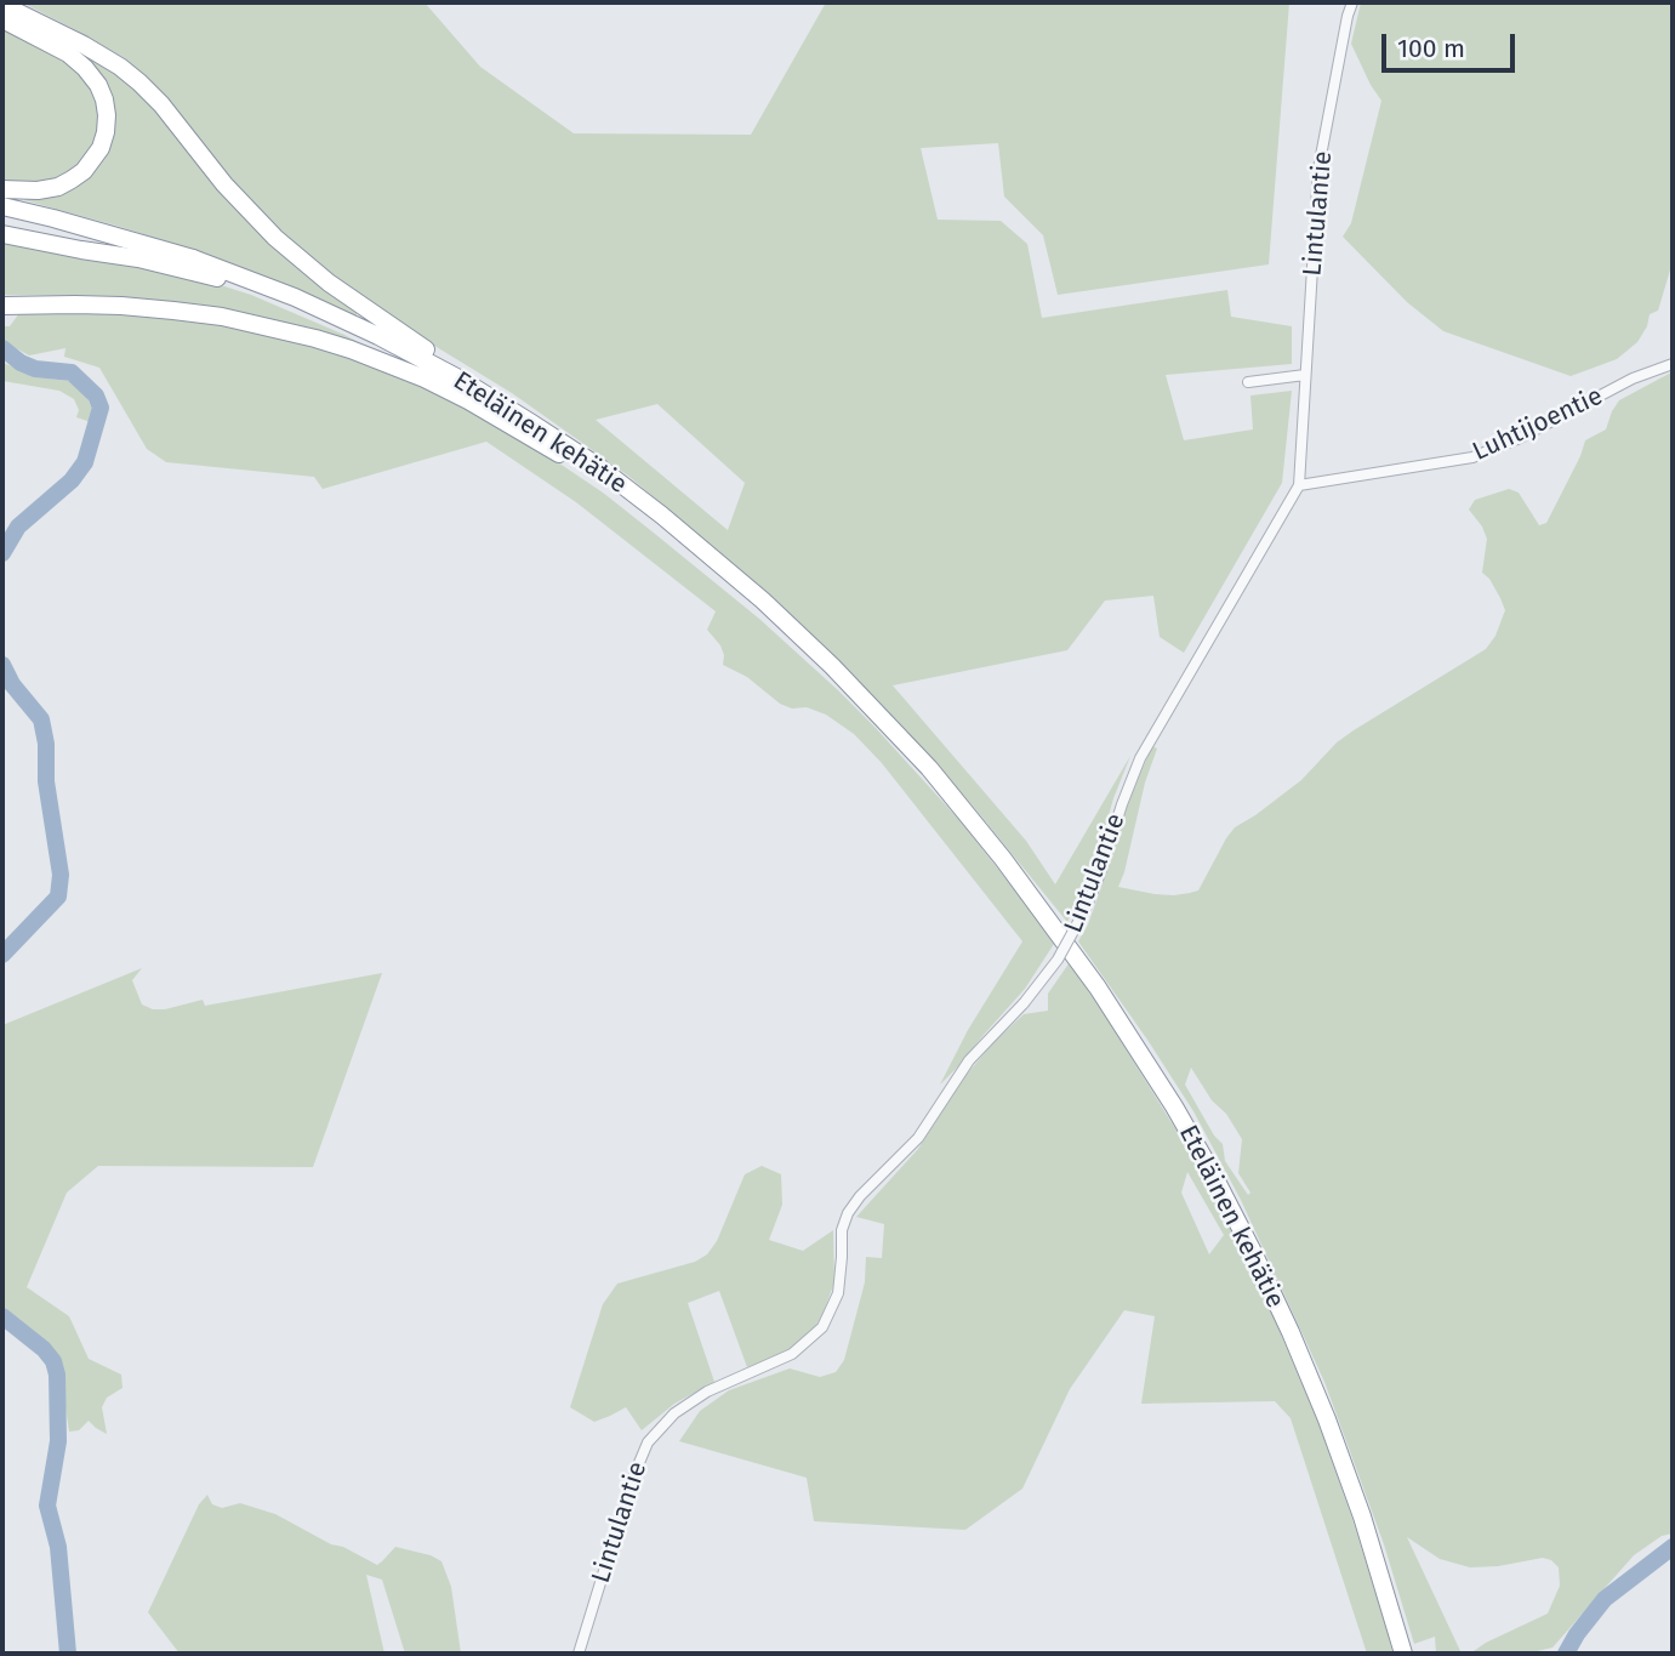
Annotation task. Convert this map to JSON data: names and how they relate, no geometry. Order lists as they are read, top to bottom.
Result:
{
  "streets": {
    "highway": ["Eteläinen kehätie"],
    "street": ["Lintulantie", "Luhtijoentie"]
  },
  "crossings": [
    ["Lintulantie", "Luhtijoentie"]
  ],
  "scale_bar": "100 m"
}
